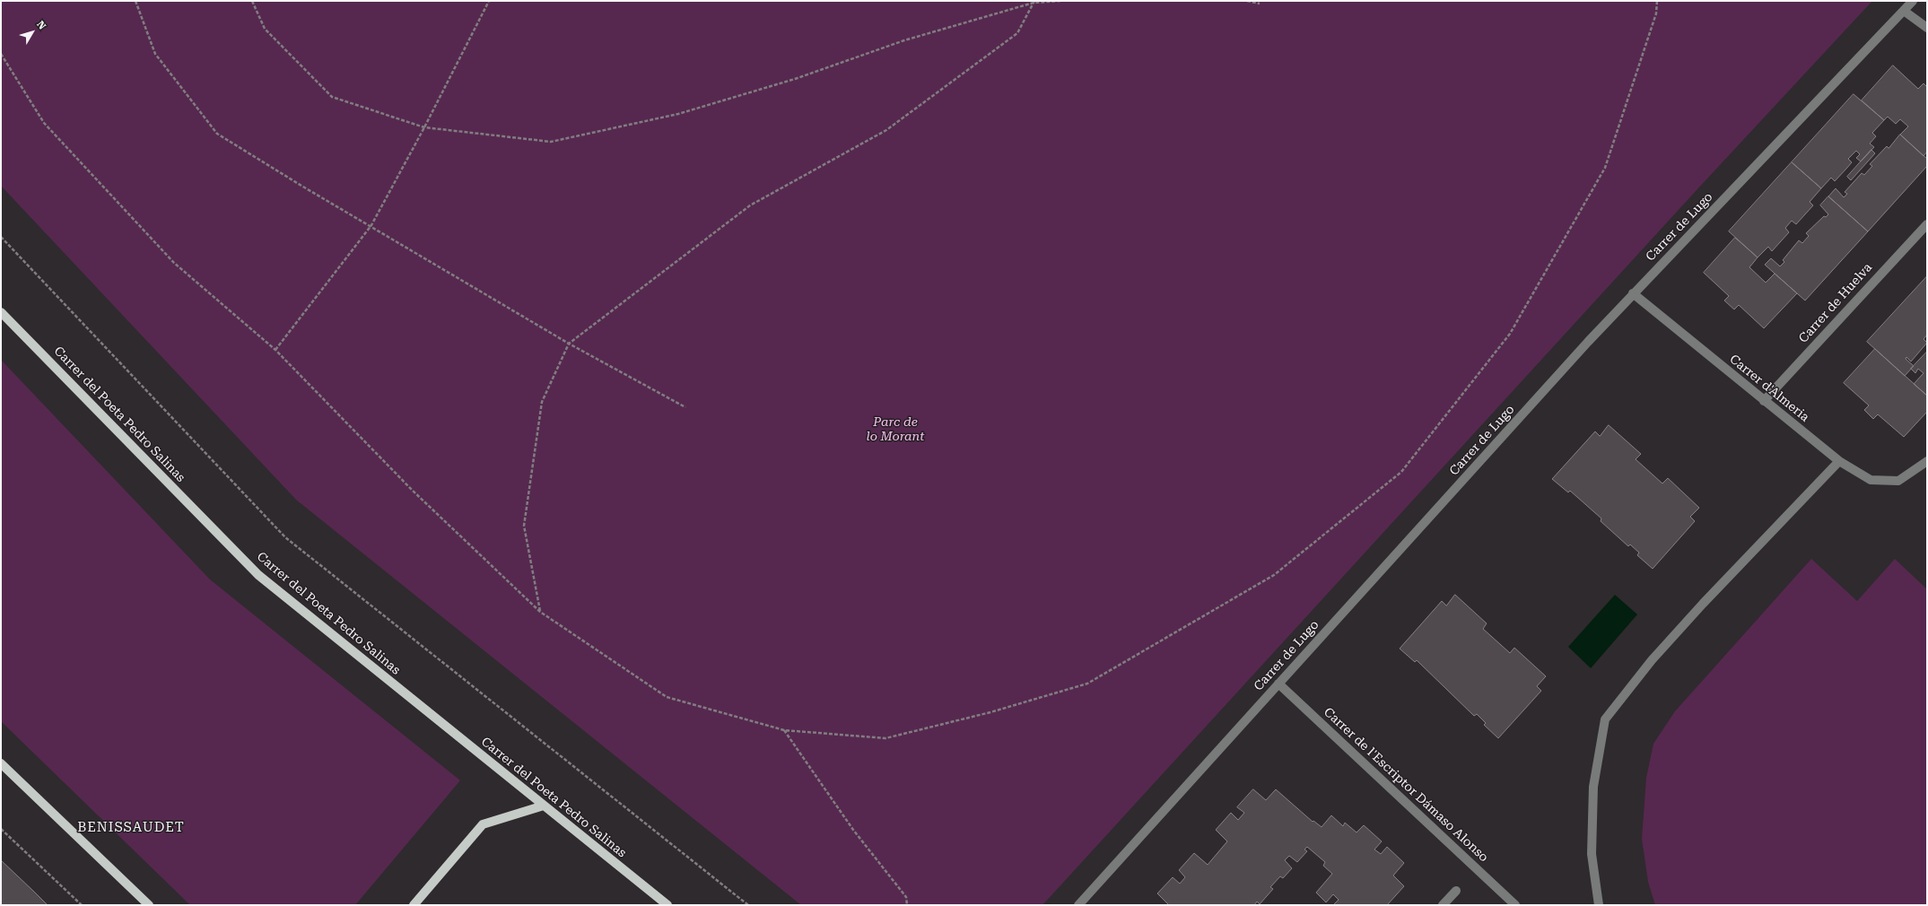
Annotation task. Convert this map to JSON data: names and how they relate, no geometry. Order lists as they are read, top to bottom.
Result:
{
  "streets": {
    "main road": ["Carrer del Poeta Pedro Salinas"],
    "street": [
      "Carrer de Lugo",
      "Carrer de Huelva",
      "Carrer d'Almeria",
      "Carrer de l'Escriptor Dámaso Alonso"
    ]
  },
  "crossings": [
    ["Carrer de Lugo", "Carrer d'Almeria"],
    ["Carrer de Lugo", "Carrer de l'Escriptor Dámaso Alonso"],
    ["Carrer de Huelva", "Carrer d'Almeria"]
  ],
  "districts": ["BENISSAUDET"],
  "parks": ["Parc de lo Morant"],
  "north": "top right"
}
